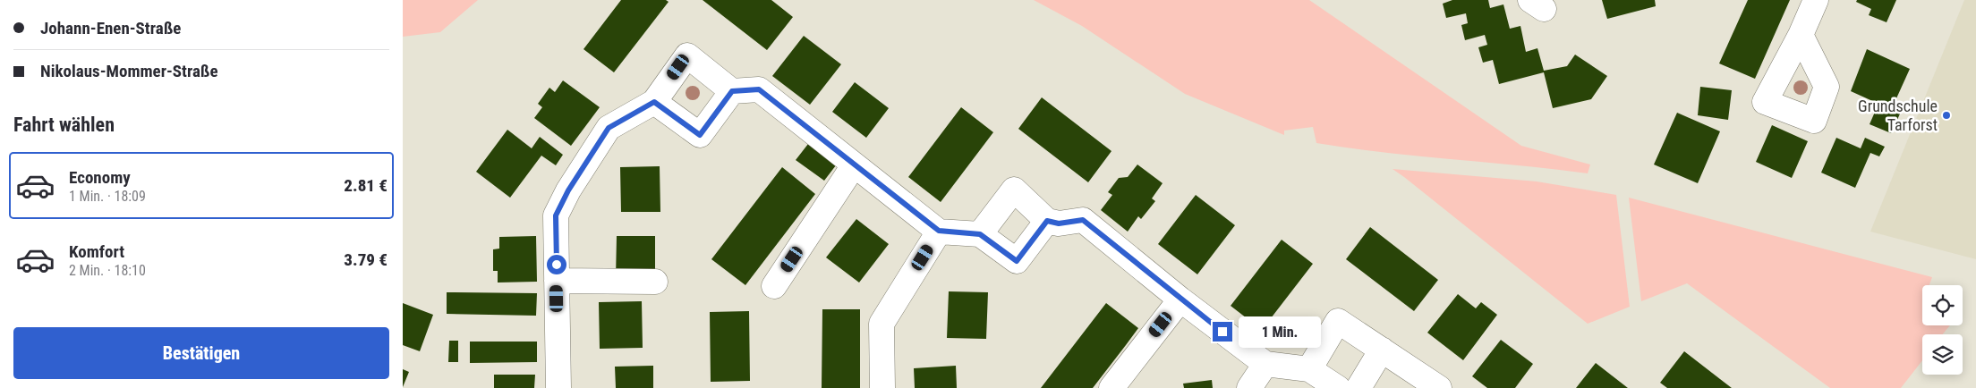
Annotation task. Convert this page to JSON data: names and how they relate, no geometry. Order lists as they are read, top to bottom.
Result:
{
  "places": ["Grundschule Tarforst"],
  "page": {
    "banner": ["Johann-Enen-Straße", "Nikolaus-Mommer-Straße"],
    "heading": "Fahrt wählen",
    "list": [
      {
        "name": "Economy",
        "note": "1 Min. · 18:09",
        "value": "2.81 €"
      },
      {
        "name": "Komfort",
        "note": "2 Min. · 18:10",
        "value": "3.79 €"
      }
    ],
    "bubble": "1 Min.",
    "buttons": "Bestätigen"
  }
}
